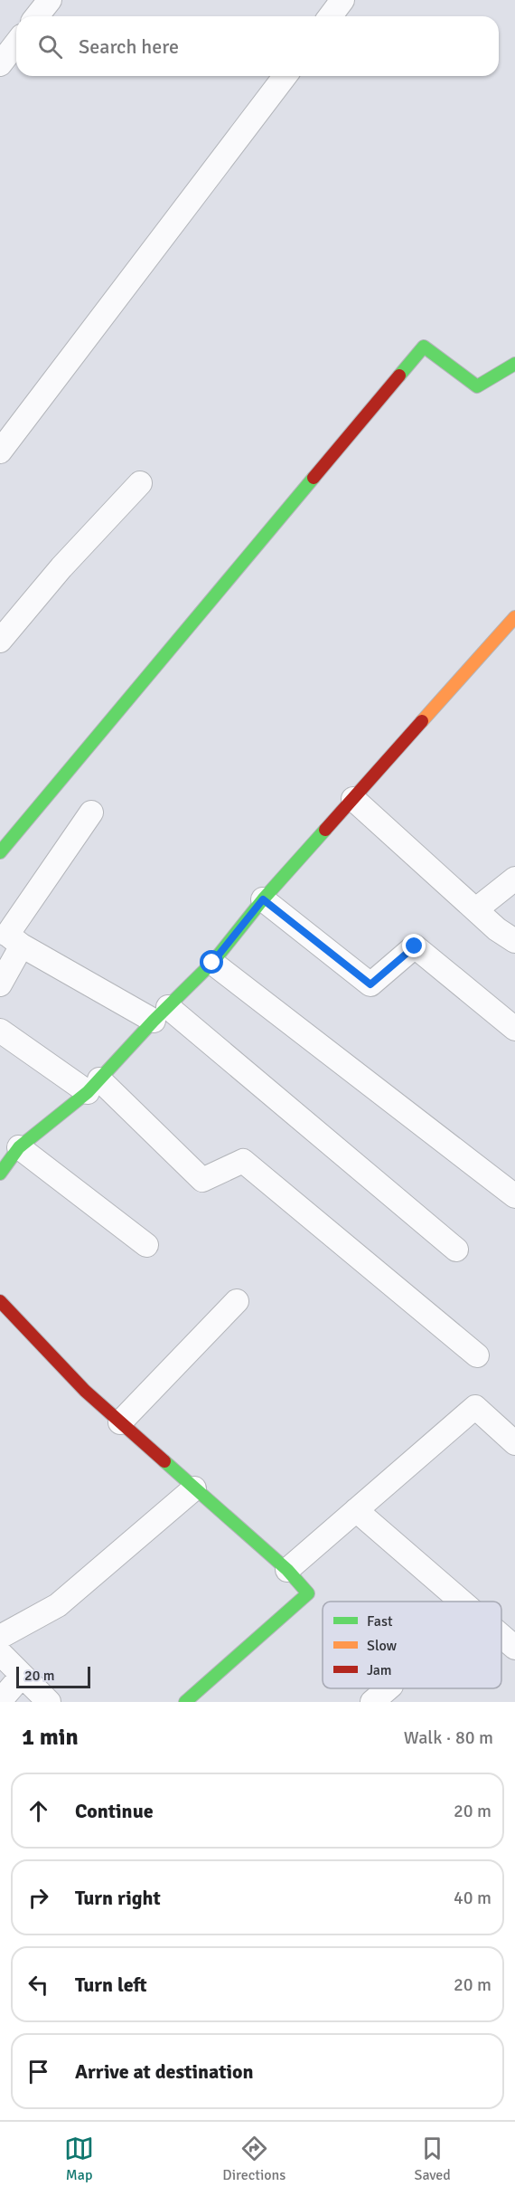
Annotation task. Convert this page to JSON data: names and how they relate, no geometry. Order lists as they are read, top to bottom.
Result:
{
  "legend": ["Fast", "Slow", "Jam"],
  "scale_bar": "20 m",
  "page": {
    "search": "Search here",
    "scale": "20 m",
    "heading": ["1 min", "Walk · 80 m"],
    "list": [
      ["Continue", "20 m"],
      ["Turn right", "40 m"],
      ["Turn left", "20 m"],
      "Arrive at destination"
    ],
    "nav": ["Map", "Directions", "Saved"]
  }
}
